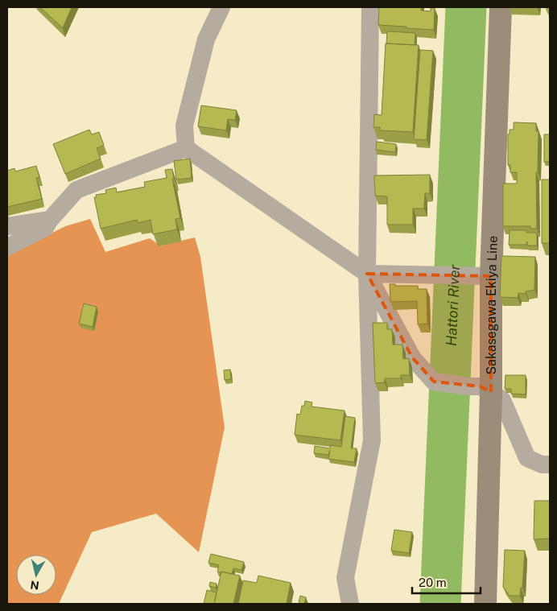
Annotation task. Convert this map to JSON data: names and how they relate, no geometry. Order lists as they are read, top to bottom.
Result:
{
  "streets": {
    "main road": ["Sakasegawa Ekiya Line"]
  },
  "water": ["Hattori River"],
  "scale_bar": "20 m",
  "north": "bottom"
}
